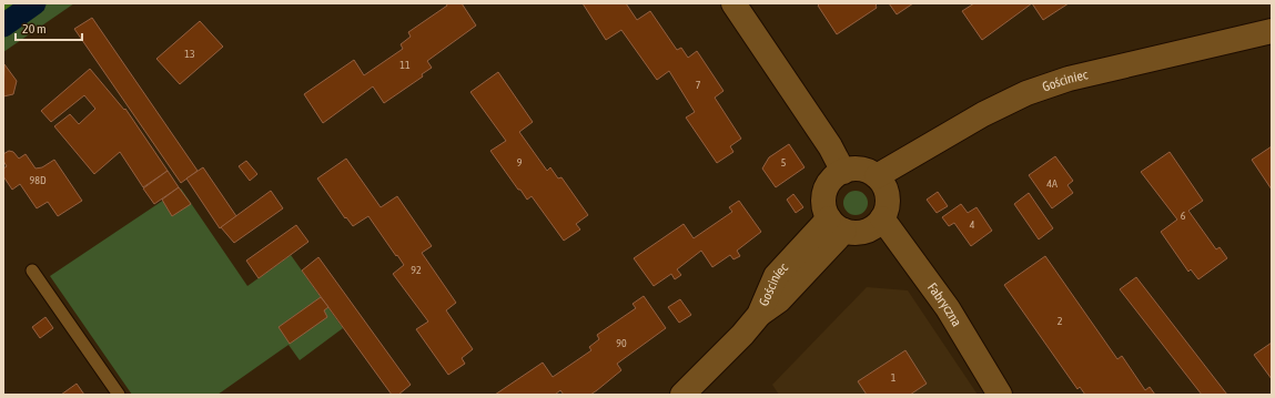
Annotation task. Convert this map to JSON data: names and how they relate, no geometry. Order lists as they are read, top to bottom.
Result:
{
  "streets": {
    "street": ["Gościniec", "Fabryczna"]
  },
  "crossings": [
    ["Gościniec", "Fabryczna"]
  ],
  "house_numbers": [
    "13",
    "11",
    "7",
    "9",
    "5",
    "98D",
    "4A",
    "6",
    "4",
    "92",
    "2",
    "90",
    "1"
  ],
  "scale_bar": "20 m"
}
